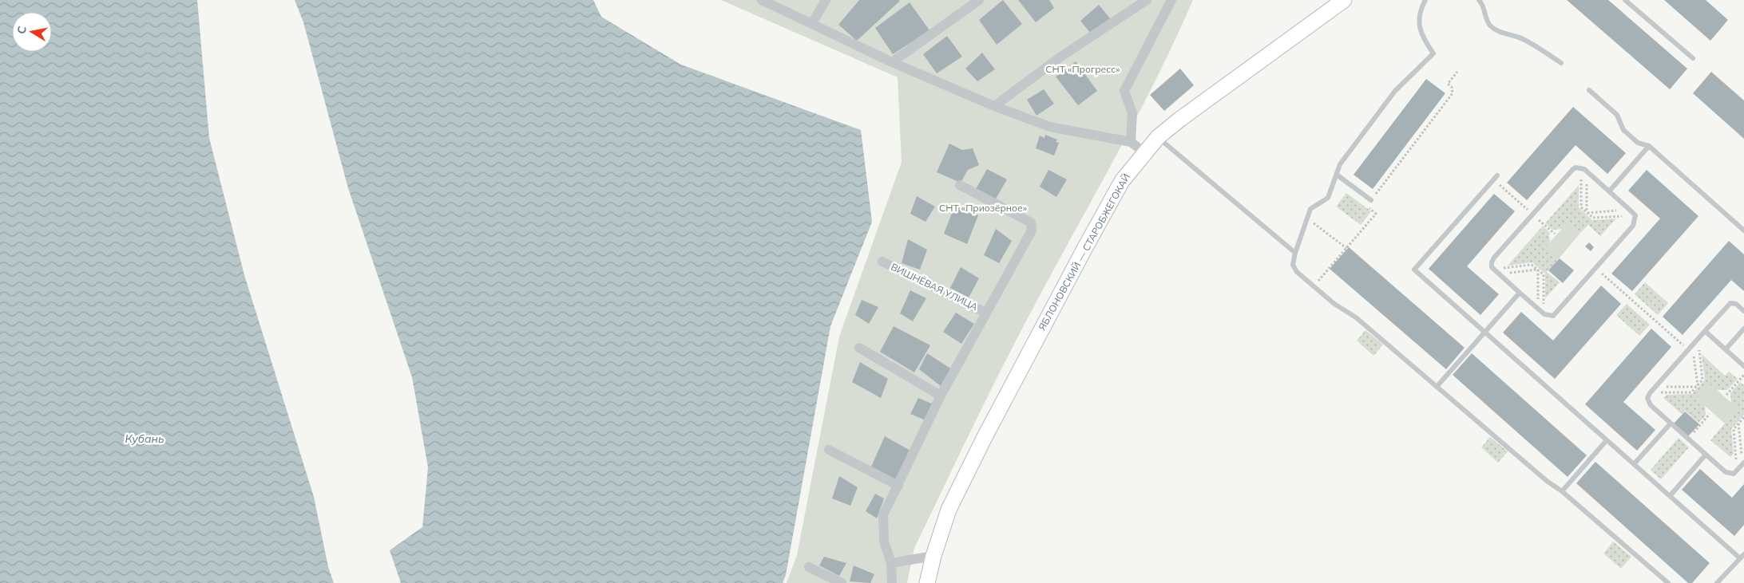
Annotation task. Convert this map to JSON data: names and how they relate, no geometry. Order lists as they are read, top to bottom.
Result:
{
  "streets": {
    "street": ["ЯБЛОНОВСКИЙ — СТАРОБЖЕГОКАЙ", "ВИШНЁВАЯ УЛИЦА"]
  },
  "water": ["Кубань"],
  "parks": ["СНТ «Прогресс»", "СНТ «Приозёрное»"],
  "north": "left"
}
